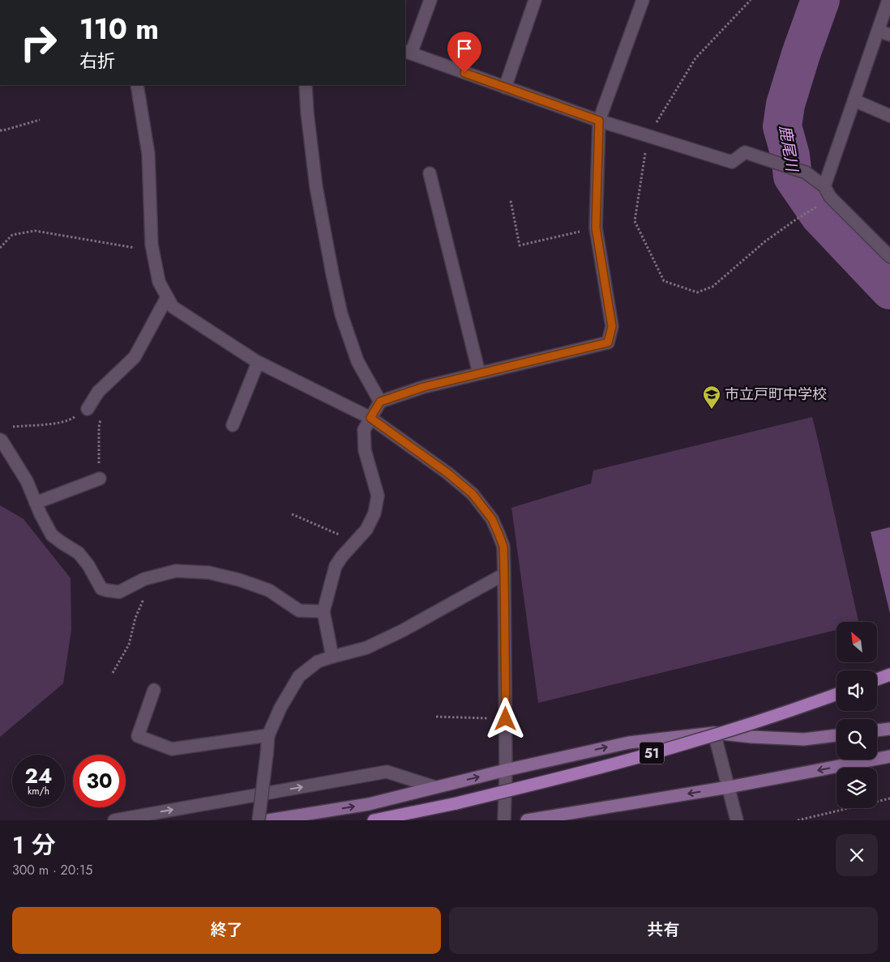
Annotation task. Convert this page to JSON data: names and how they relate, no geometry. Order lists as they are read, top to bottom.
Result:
{
  "streets": {
    "highway": ["51"]
  },
  "water": ["鹿尾川"],
  "places": {
    "school or university": ["市立戸町中学校"]
  },
  "north": "top left",
  "page": {
    "turn": ["110 m", "右折"],
    "speed": "24 km/h",
    "limit": "30",
    "heading": ["1 分", "300 m · 20:15"],
    "buttons": ["終了", "共有"]
  }
}
